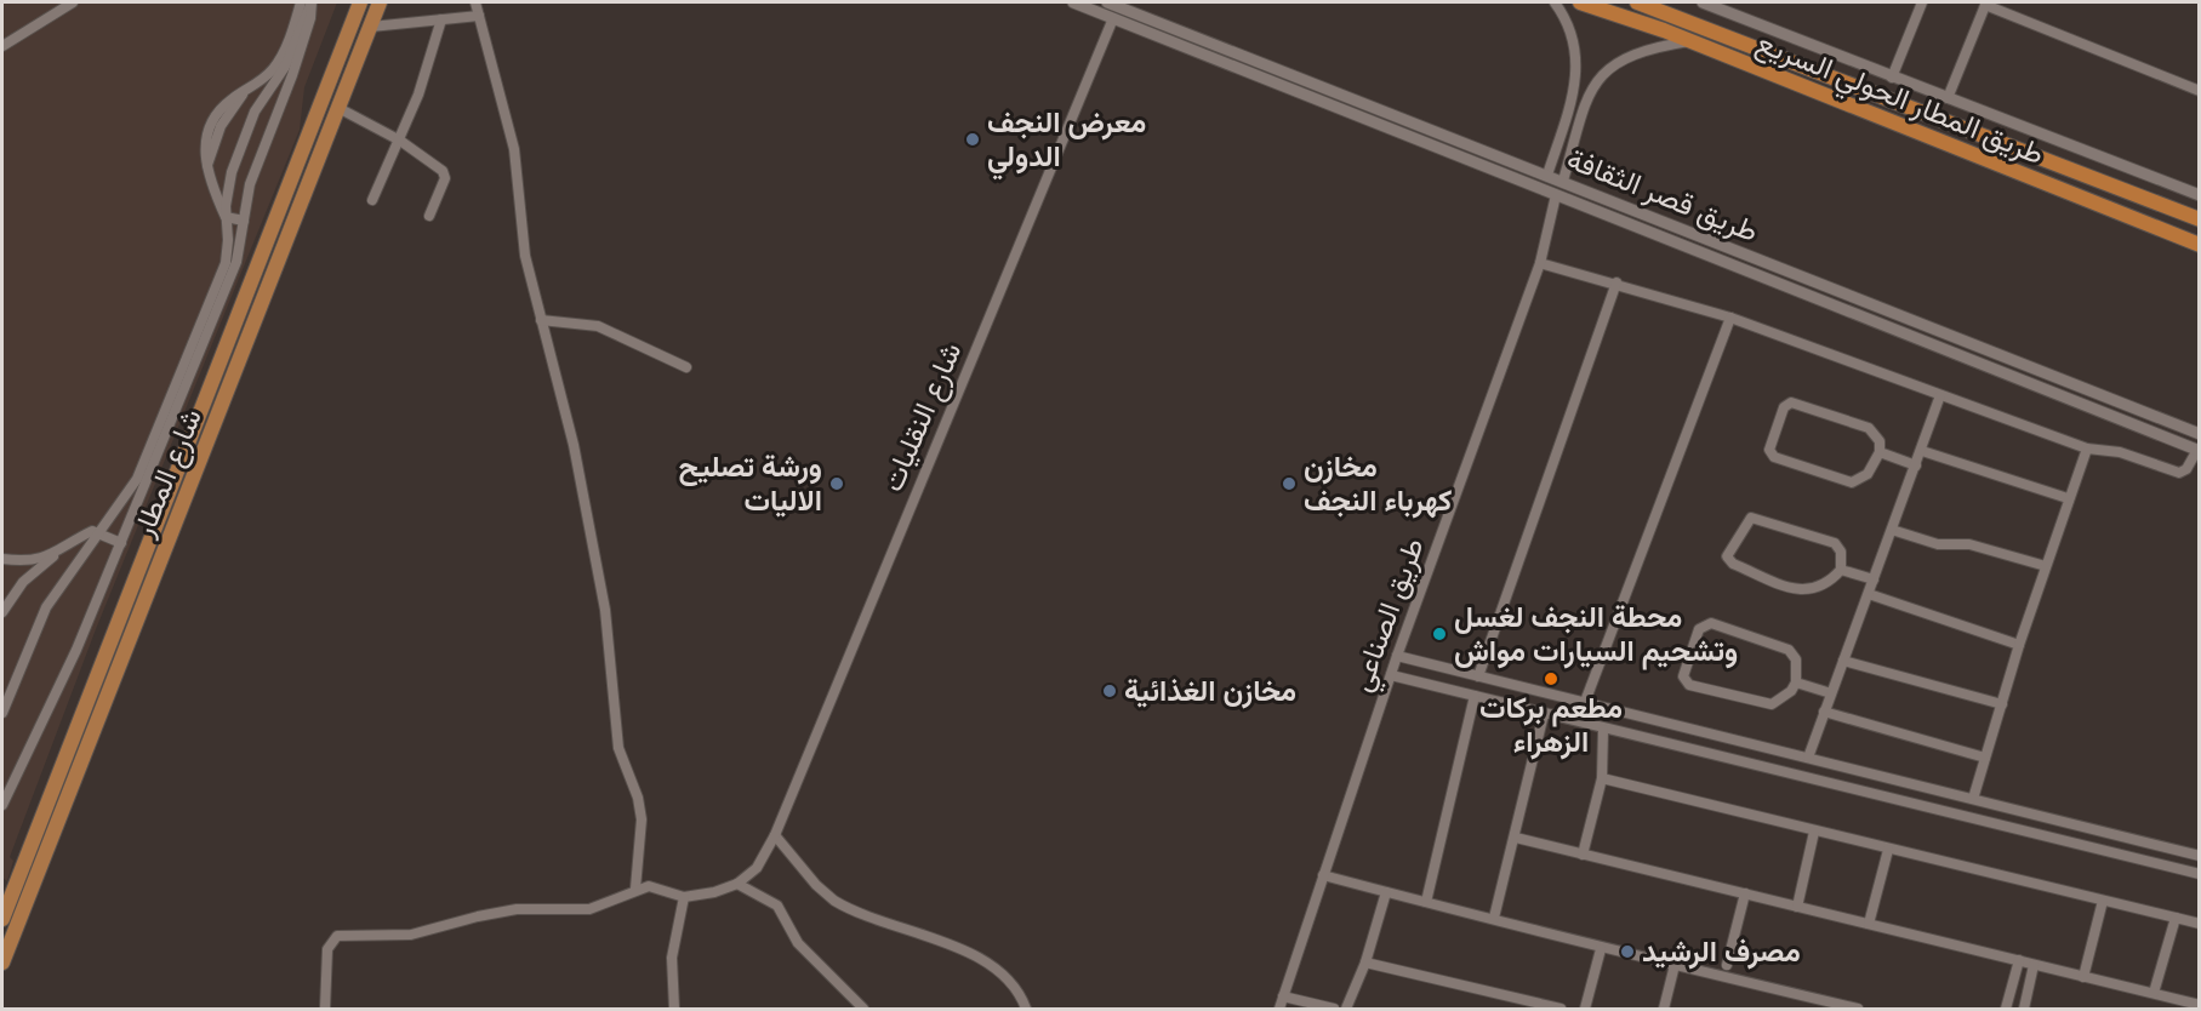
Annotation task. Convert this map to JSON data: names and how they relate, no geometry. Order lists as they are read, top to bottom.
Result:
{
  "streets": {
    "highway": ["طريق المطار الحولي السريع"],
    "main road": ["شارع المطار"],
    "street": ["طريق قصر الثقافة", "شارع النقليات", "طريق الصناعي"]
  },
  "crossings": [
    ["طريق قصر الثقافة", "شارع النقليات"],
    ["طريق قصر الثقافة", "طريق الصناعي"]
  ],
  "places": [
    "معرض النجف الدولي",
    "ورشة تصليح الاليات",
    "مخازن كهرباء النجف",
    "محطة النجف لغسل وتشحيم السيارات مواش",
    "مطعم بركات الزهراء",
    "مخازن الغذائية",
    "مصرف الرشيد"
  ]
}
